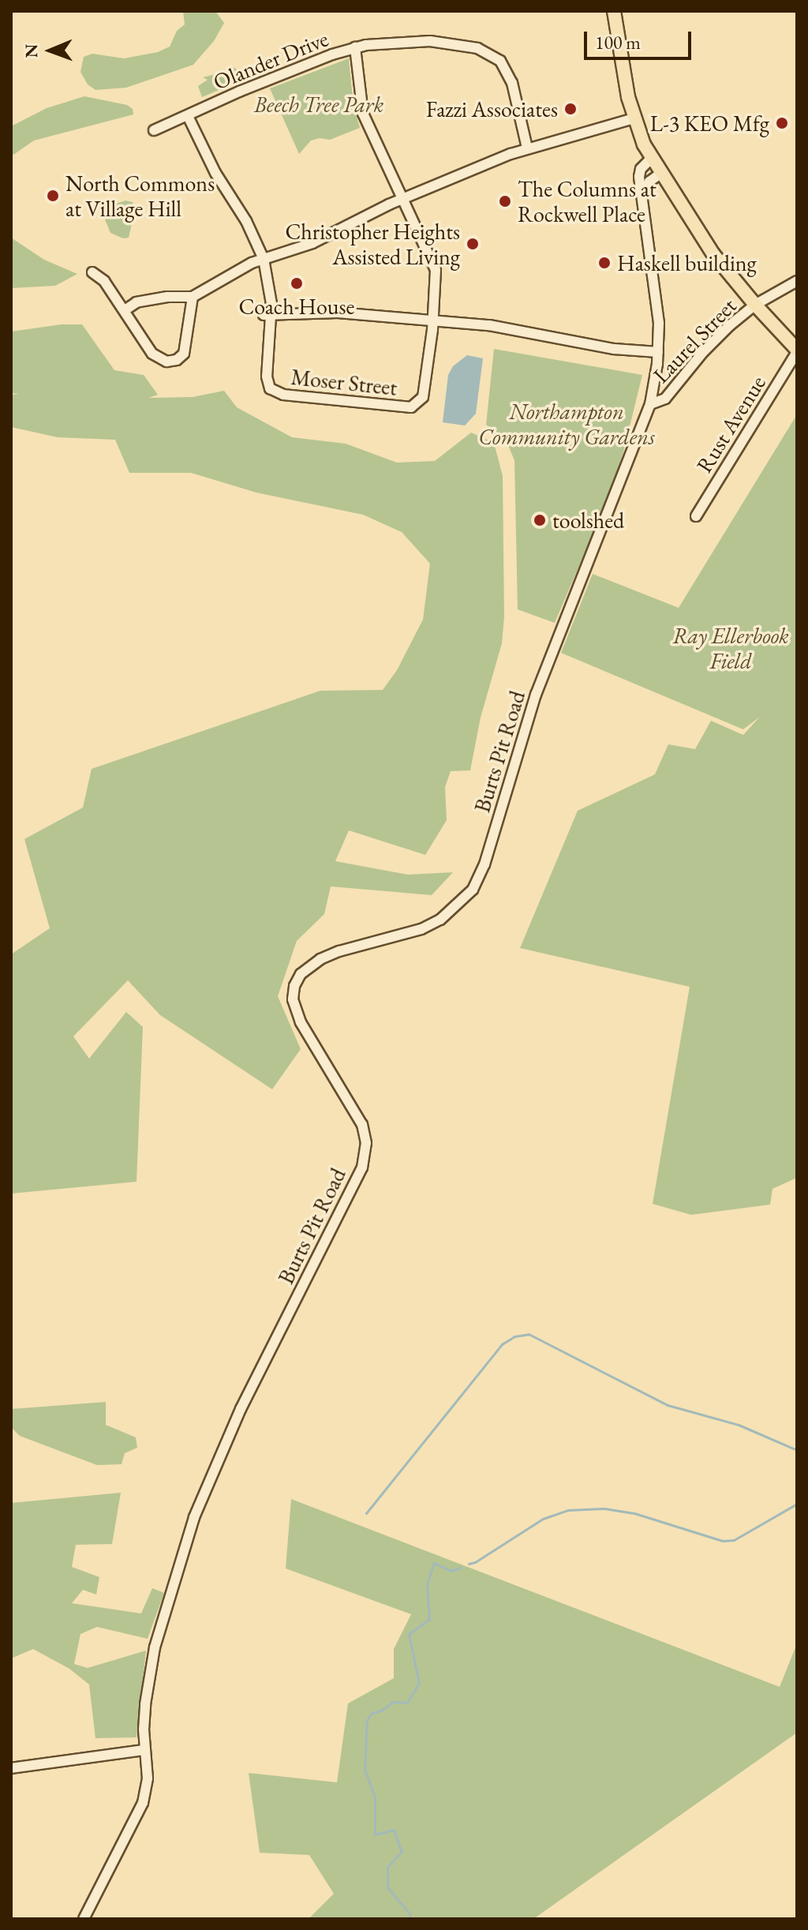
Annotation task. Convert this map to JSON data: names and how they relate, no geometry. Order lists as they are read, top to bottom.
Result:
{
  "streets": {
    "street": [
      "Olander Drive",
      "Laurel Street",
      "Moser Street",
      "Rust Avenue",
      "Burts Pit Road"
    ]
  },
  "crossings": [
    ["Olander Drive", "Moser Street"],
    ["Laurel Street", "Burts Pit Road"]
  ],
  "parks": ["Beech Tree Park", "Northampton Community Gardens", "Ray Ellerbook Field"],
  "places": [
    "Fazzi Associates",
    "L-3 KEO Mfg",
    "North Commons at Village Hill",
    "The Columns at Rockwell Place",
    "Christopher Heights Assisted Living",
    "Haskell building",
    "Coach House",
    "toolshed"
  ],
  "scale_bar": "100 m",
  "north": "left"
}
